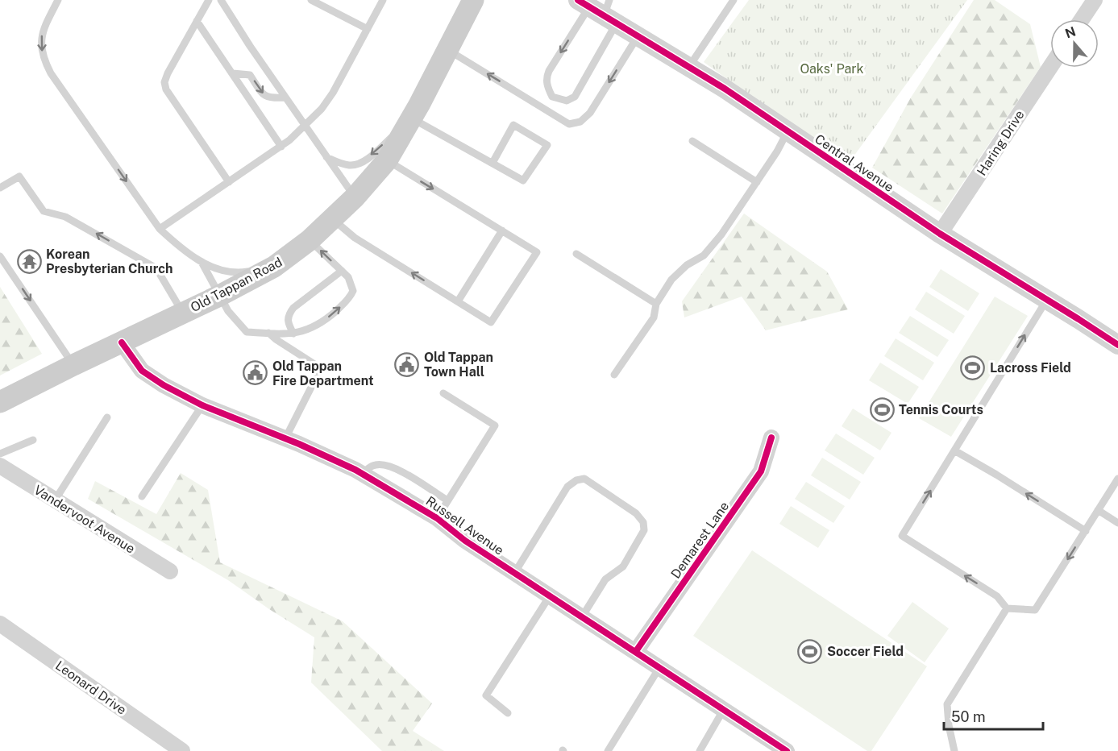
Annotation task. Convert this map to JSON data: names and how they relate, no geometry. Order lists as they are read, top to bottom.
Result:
{
  "streets": {
    "main road": ["Old Tappan Road"],
    "street": [
      "Haring Drive",
      "Central Avenue",
      "Vandervoot Avenue",
      "Russell Avenue",
      "Demarest Lane",
      "Leonard Drive"
    ]
  },
  "crossings": [
    ["Haring Drive", "Central Avenue"],
    ["Old Tappan Road", "Russell Avenue"],
    ["Russell Avenue", "Demarest Lane"]
  ],
  "parks": ["Oaks' Park"],
  "places": {
    "temple": ["Korean Presbyterian Church"],
    "public building": ["Old Tappan Town Hall", "Old Tappan Fire Department"],
    "sports": ["Lacross Field", "Tennis Courts", "Soccer Field"]
  },
  "scale_bar": "50 m",
  "north": "top"
}
